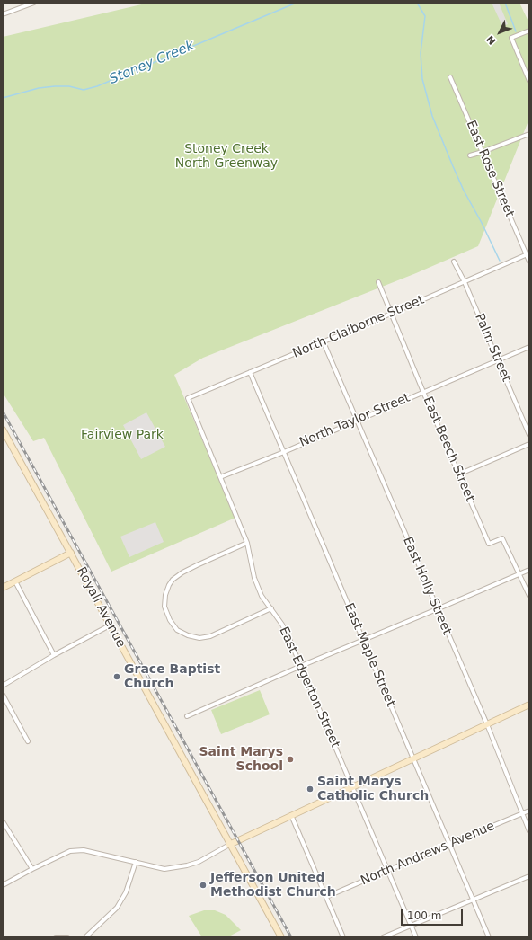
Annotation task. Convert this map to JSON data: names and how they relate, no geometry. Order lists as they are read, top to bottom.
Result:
{
  "streets": {
    "street": [
      "East Rose Street",
      "North Claiborne Street",
      "Palm Street",
      "North Taylor Street",
      "East Beech Street",
      "East Holly Street",
      "Royall Avenue",
      "East Maple Street",
      "East Edgerton Street",
      "North Andrews Avenue"
    ]
  },
  "crossings": [
    ["East Rose Street", "North Claiborne Street"],
    ["North Claiborne Street", "Palm Street"],
    ["North Claiborne Street", "East Beech Street"],
    ["North Claiborne Street", "East Holly Street"],
    ["North Claiborne Street", "East Maple Street"],
    ["North Claiborne Street", "East Edgerton Street"],
    ["Palm Street", "North Taylor Street"],
    ["North Taylor Street", "East Beech Street"],
    ["North Taylor Street", "East Holly Street"],
    ["North Taylor Street", "East Maple Street"],
    ["North Taylor Street", "East Edgerton Street"],
    ["East Holly Street", "North Andrews Avenue"],
    ["East Maple Street", "North Andrews Avenue"],
    ["East Edgerton Street", "North Andrews Avenue"]
  ],
  "water": ["Stoney Creek"],
  "parks": ["Stoney Creek North Greenway", "Fairview Park"],
  "places": [
    "Grace Baptist Church",
    "Saint Marys School",
    "Saint Marys Catholic Church",
    "Jefferson United Methodist Church"
  ],
  "scale_bar": "100 m",
  "north": "bottom left"
}
